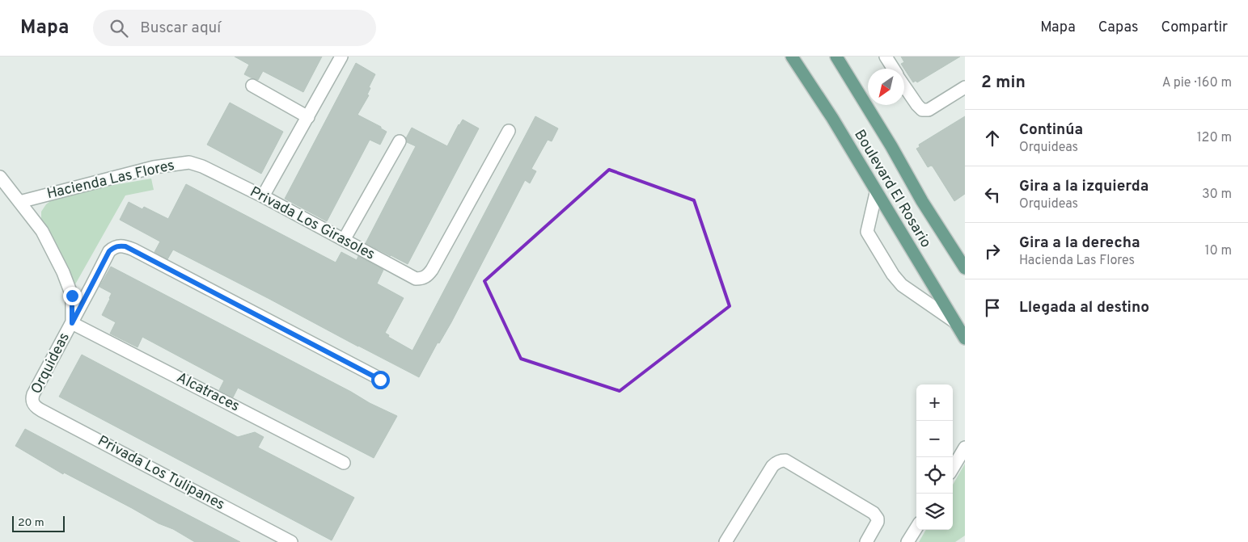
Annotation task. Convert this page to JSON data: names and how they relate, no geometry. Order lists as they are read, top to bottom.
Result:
{
  "streets": {
    "main road": ["Boulevard El Rosario"],
    "street": [
      "Hacienda Las Flores",
      "Privada Los Girasoles",
      "Orquideas",
      "Alcatraces",
      "Privada Los Tulipanes"
    ]
  },
  "crossings": [
    ["Hacienda Las Flores", "Privada Los Girasoles"],
    ["Orquideas", "Alcatraces"],
    ["Orquideas", "Privada Los Tulipanes"]
  ],
  "scale_bar": "20 m",
  "north": "bottom left",
  "page": {
    "header": "Mapa",
    "search": "Buscar aquí",
    "nav": ["Mapa", "Capas", "Compartir"],
    "heading": ["2 min", "A pie · 160 m"],
    "list": [
      ["Continúa", "Orquideas", "120 m"],
      ["Gira a la izquierda", "Orquideas", "30 m"],
      ["Gira a la derecha", "Hacienda Las Flores", "10 m"],
      "Llegada al destino"
    ],
    "map_buttons": ["+", "−"],
    "scale": "20 m"
  }
}
